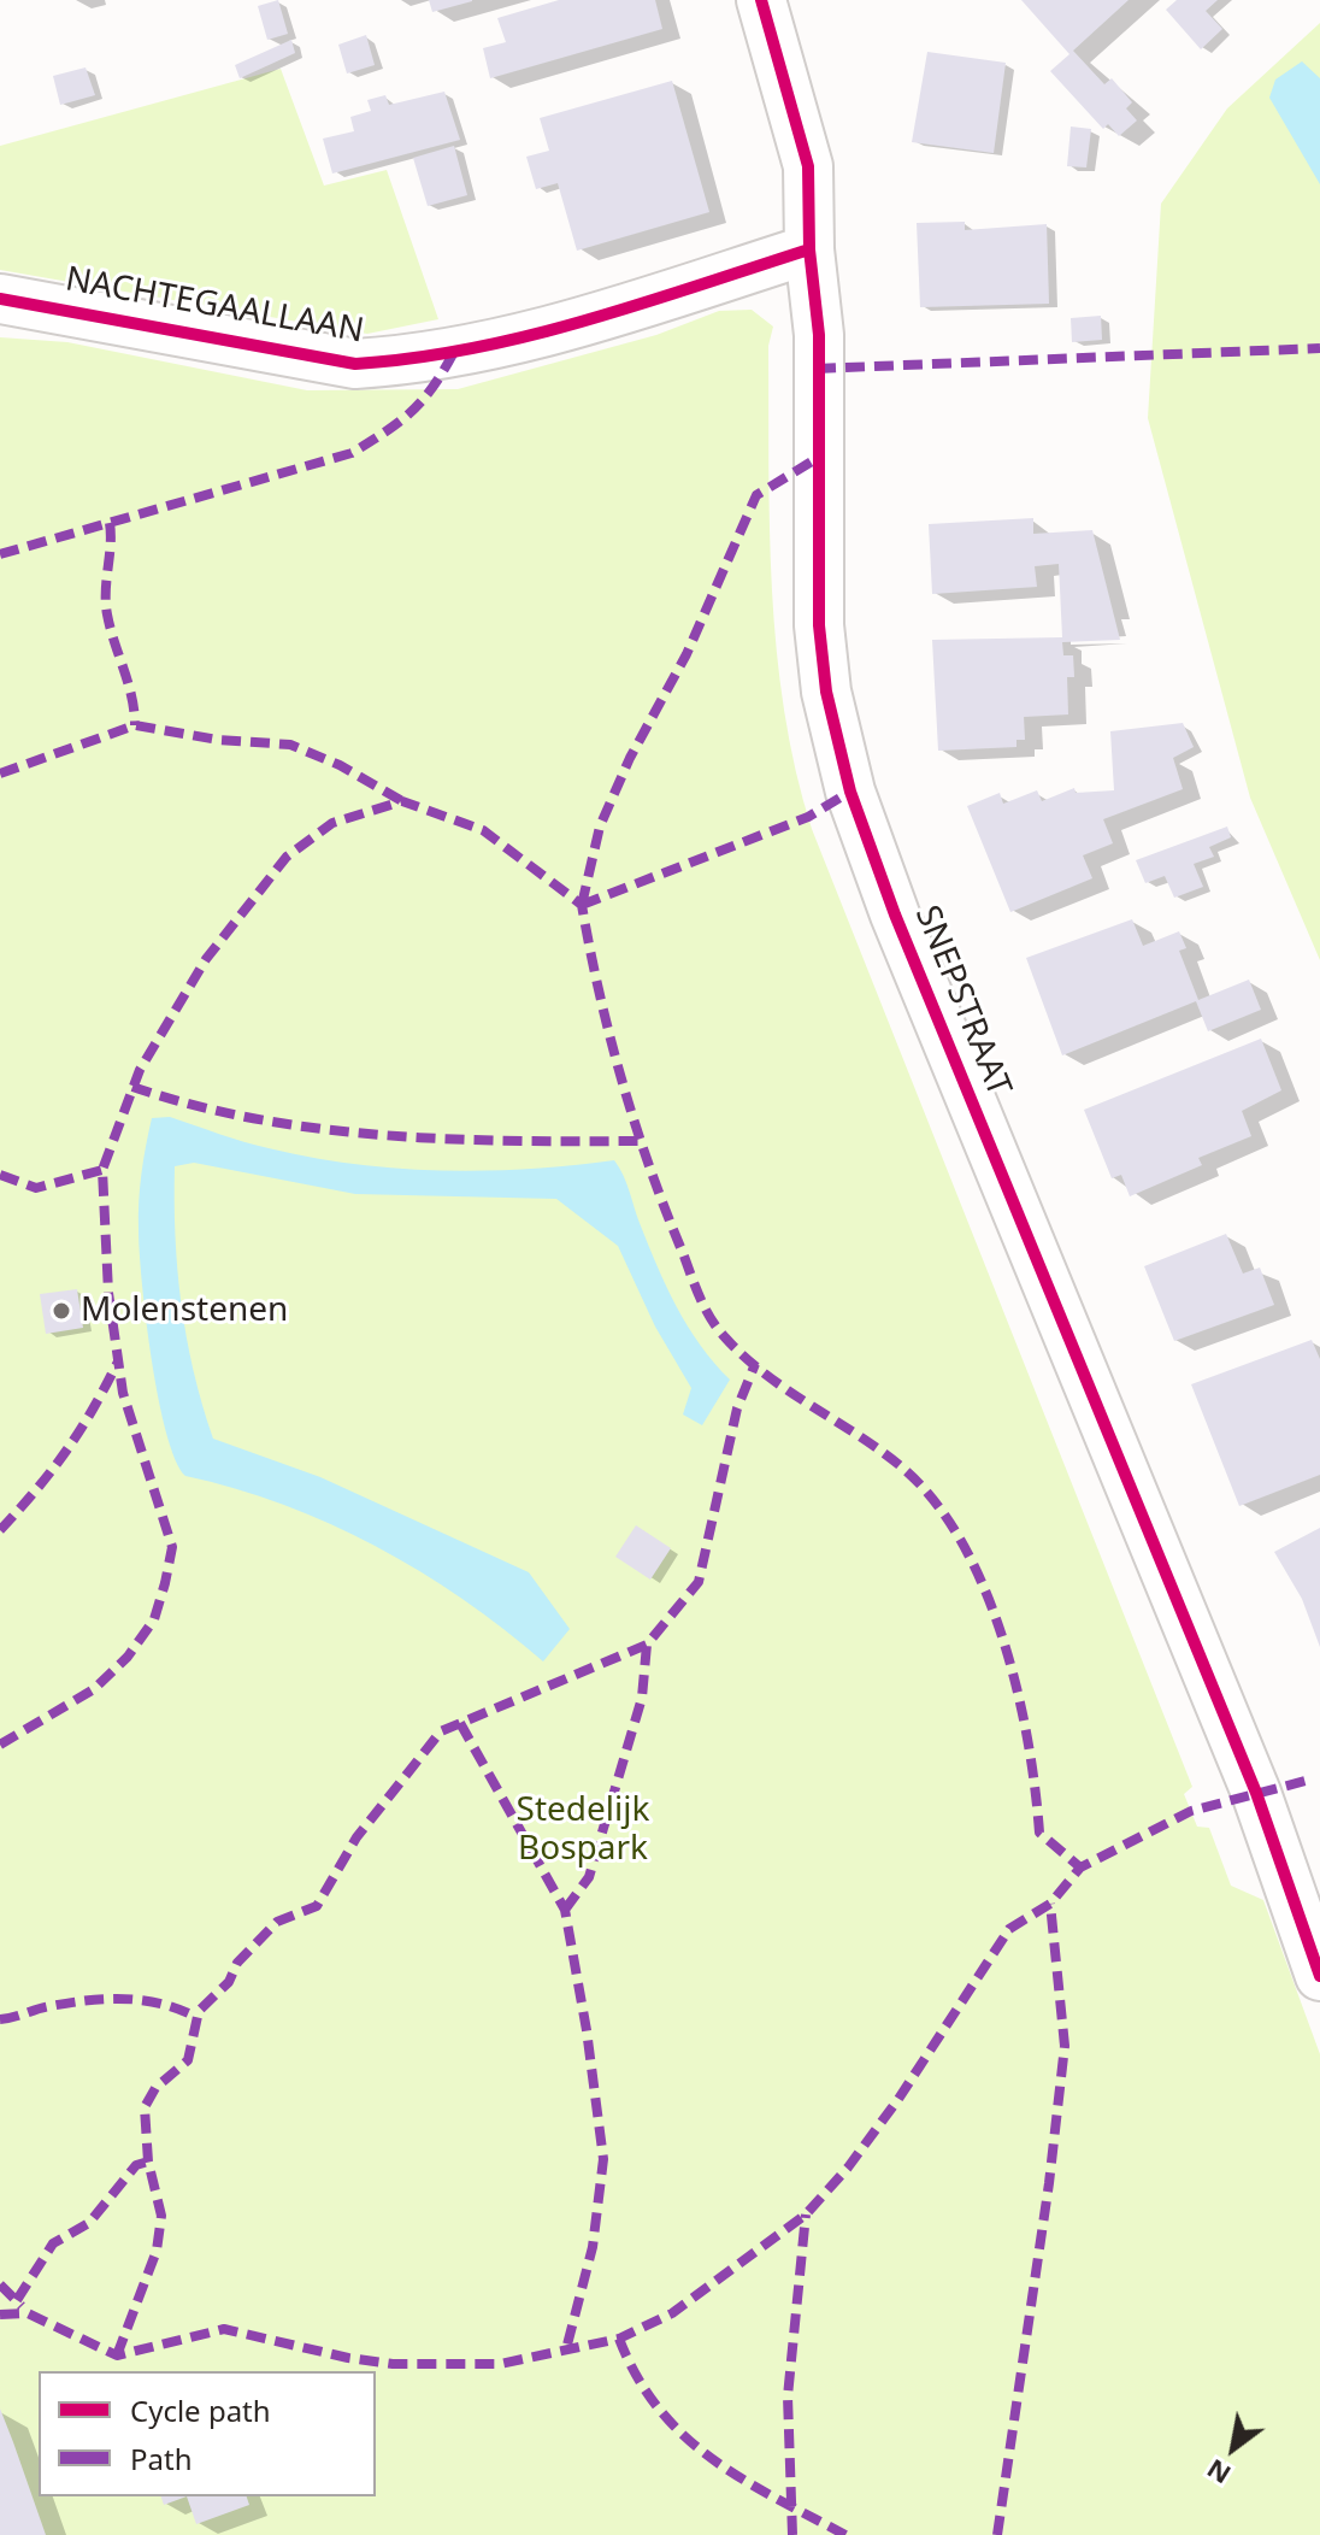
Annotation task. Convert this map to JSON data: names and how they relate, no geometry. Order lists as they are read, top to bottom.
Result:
{
  "streets": {
    "street": ["NACHTEGAALLAAN", "SNEPSTRAAT"]
  },
  "crossings": [
    ["NACHTEGAALLAAN", "SNEPSTRAAT"]
  ],
  "parks": ["Stedelijk Bospark"],
  "places": ["Molenstenen"],
  "legend": ["Cycle path", "Path"],
  "north": "bottom left"
}
